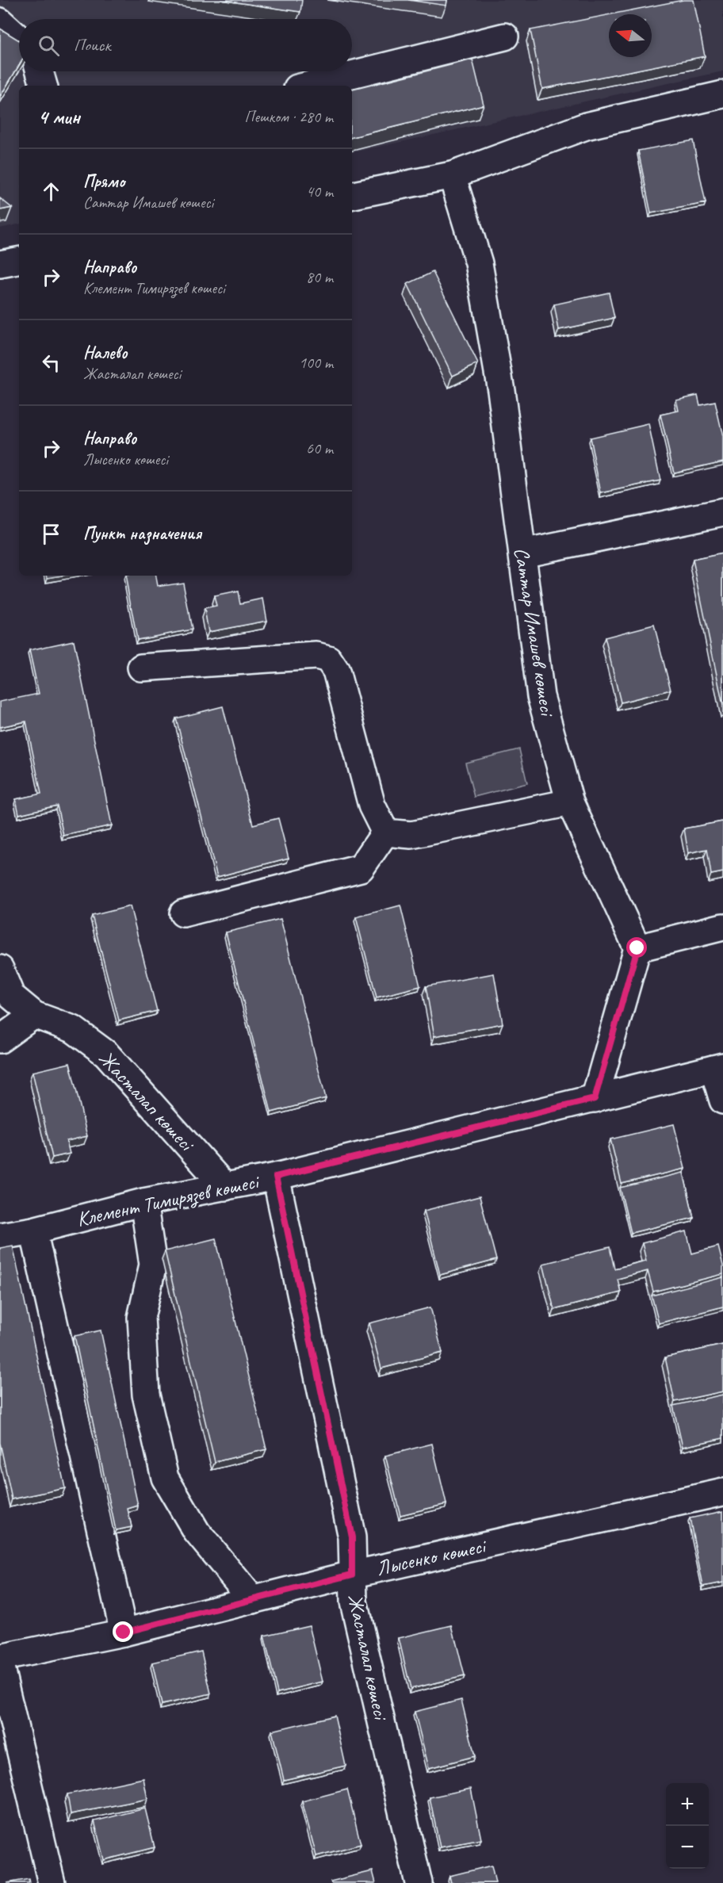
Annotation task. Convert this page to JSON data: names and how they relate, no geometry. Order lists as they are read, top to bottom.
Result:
{
  "streets": {
    "street": [
      "Саттар Имашев көшесі",
      "Жасталап көшесі",
      "Клемент Тимирязев көшесі",
      "Лысенко көшесі"
    ]
  },
  "crossings": [
    ["Жасталап көшесі", "Клемент Тимирязев көшесі"],
    ["Жасталап көшесі", "Лысенко көшесі"]
  ],
  "north": "left",
  "page": {
    "search": "Поиск",
    "heading": ["4 мин", "Пешком · 280 m"],
    "list": [
      ["Прямо", "Саттар Имашев көшесі", "40 m"],
      ["Направо", "Клемент Тимирязев көшесі", "80 m"],
      ["Налево", "Жасталап көшесі", "100 m"],
      ["Направо", "Лысенко көшесі", "60 m"],
      "Пункт назначения"
    ],
    "map_buttons": ["+", "−"]
  }
}
